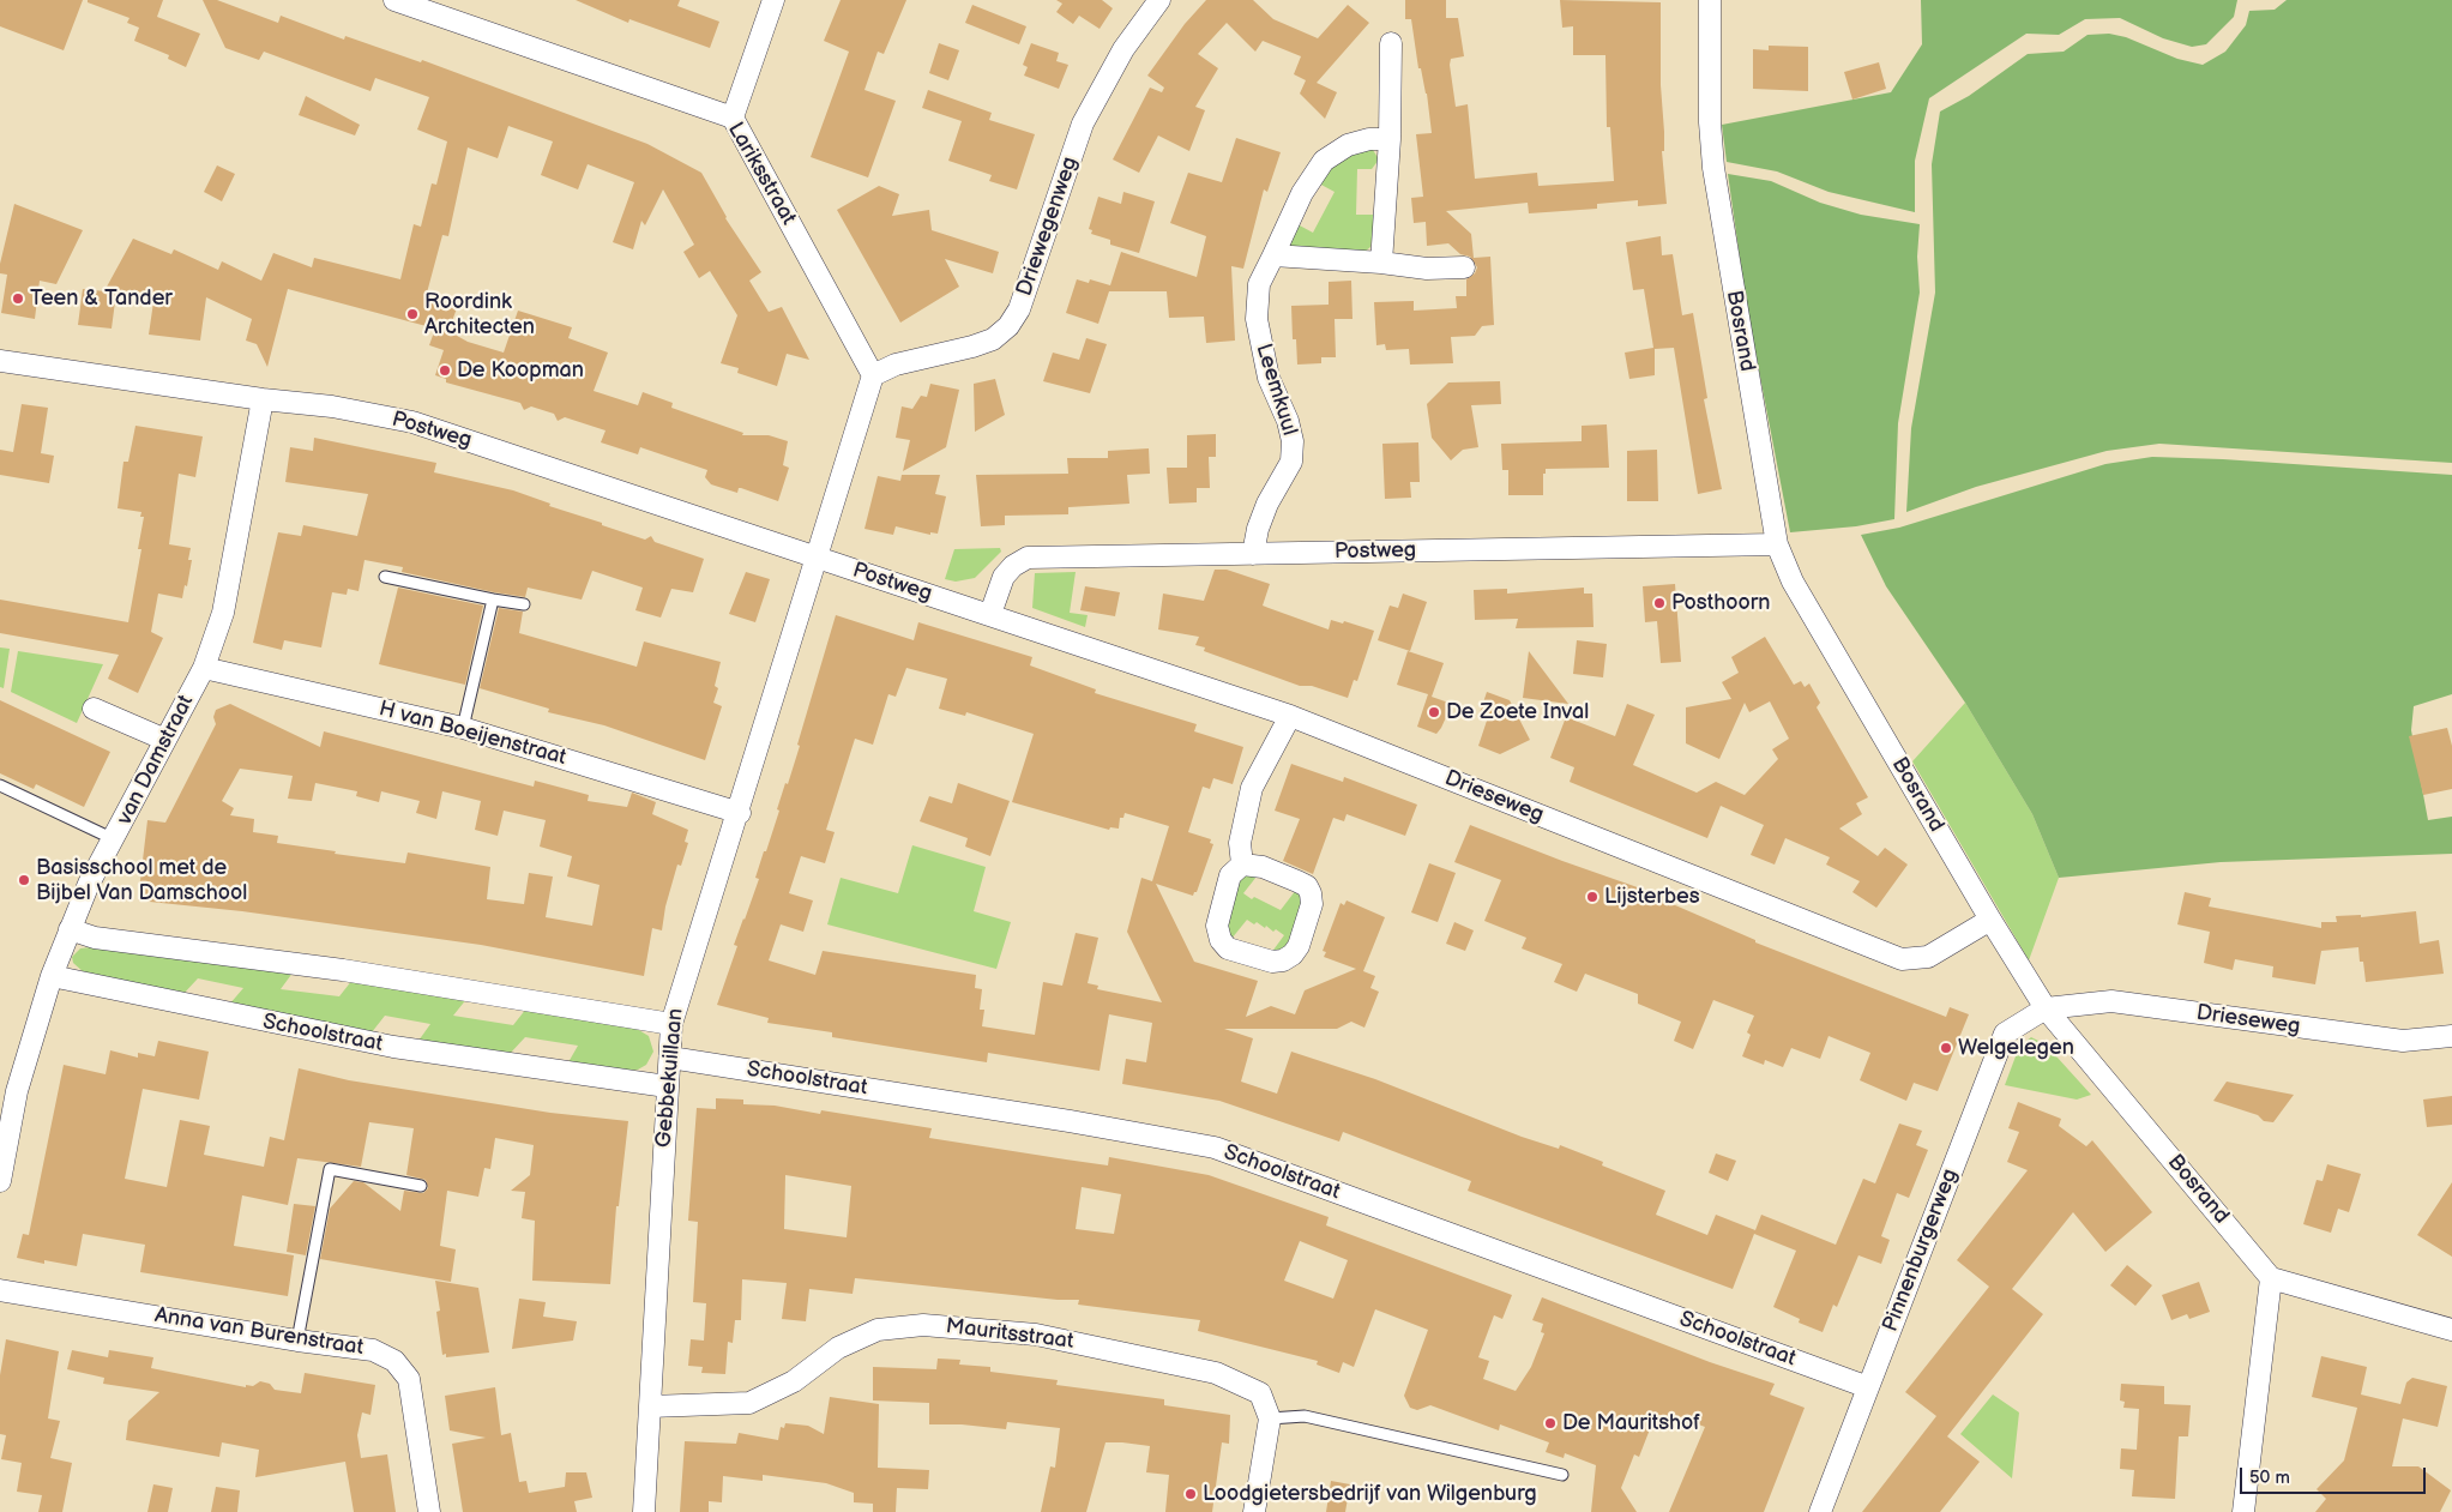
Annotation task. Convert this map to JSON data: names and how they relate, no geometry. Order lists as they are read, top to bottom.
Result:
{
  "streets": {
    "street": [
      "Lariksstraat",
      "Driewegenweg",
      "Bosrand",
      "Leemkuul",
      "Postweg",
      "H van Boeijenstraat",
      "van Damstraat",
      "Drieseweg",
      "Schoolstraat",
      "Gebbekuillaan",
      "Pinnenburgerweg",
      "Anna van Burenstraat",
      "Mauritsstraat"
    ]
  },
  "crossings": [
    ["Lariksstraat", "Driewegenweg"],
    ["Bosrand", "Postweg"],
    ["Bosrand", "Drieseweg"],
    ["Bosrand", "Pinnenburgerweg"],
    ["Leemkuul", "Postweg"],
    ["Postweg", "van Damstraat"],
    ["Postweg", "Drieseweg"],
    ["Postweg", "Gebbekuillaan"],
    ["H van Boeijenstraat", "van Damstraat"],
    ["H van Boeijenstraat", "Gebbekuillaan"],
    ["van Damstraat", "Schoolstraat"],
    ["Drieseweg", "Pinnenburgerweg"],
    ["Schoolstraat", "Gebbekuillaan"],
    ["Schoolstraat", "Pinnenburgerweg"],
    ["Gebbekuillaan", "Mauritsstraat"]
  ],
  "places": [
    "Teen & Tander",
    "Roordink Architecten",
    "De Koopman",
    "Posthoorn",
    "De Zoete Inval",
    "Basisschool met de Bijbel Van Damschool",
    "Lijsterbes",
    "Welgelegen",
    "De Mauritshof",
    "Loodgietersbedrijf van Wilgenburg"
  ],
  "scale_bar": "50 m"
}
